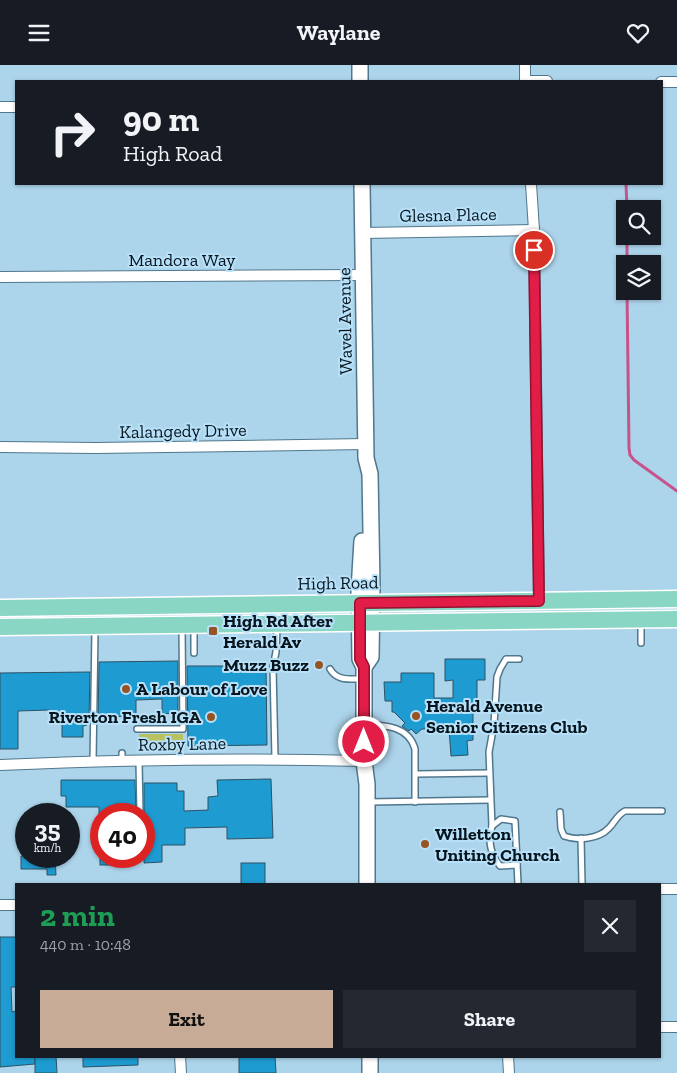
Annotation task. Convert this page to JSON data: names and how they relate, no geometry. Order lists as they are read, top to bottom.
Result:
{
  "streets": {
    "main road": ["High Road"],
    "street": [
      "Glesna Place",
      "Mandora Way",
      "Wavel Avenue",
      "Kalangedy Drive",
      "Roxby Lane"
    ]
  },
  "crossings": [
    ["Glesna Place", "Wavel Avenue"],
    ["Mandora Way", "Wavel Avenue"],
    ["Wavel Avenue", "Kalangedy Drive"],
    ["Wavel Avenue", "High Road"],
    ["Wavel Avenue", "Roxby Lane"]
  ],
  "places": {
    "transit": ["High Rd After Herald Av"],
    "other": [
      "Muzz Buzz",
      "A Labour of Love",
      "Herald Avenue Senior Citizens Club",
      "Riverton Fresh IGA",
      "Willetton Uniting Church"
    ]
  },
  "page": {
    "header": "Waylane",
    "turn": ["90 m", "High Road"],
    "speed": "35 km/h",
    "limit": "40",
    "heading": ["2 min", "440 m · 10:48"],
    "buttons": ["Exit", "Share"]
  }
}
